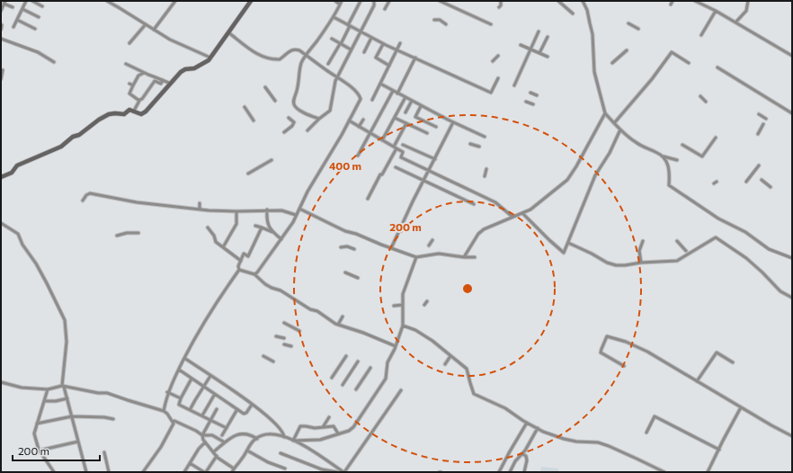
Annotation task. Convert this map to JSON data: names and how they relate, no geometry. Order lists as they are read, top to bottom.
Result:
{
  "scale_bar": "200 m",
  "rings": ["400 m", "200 m"]
}
